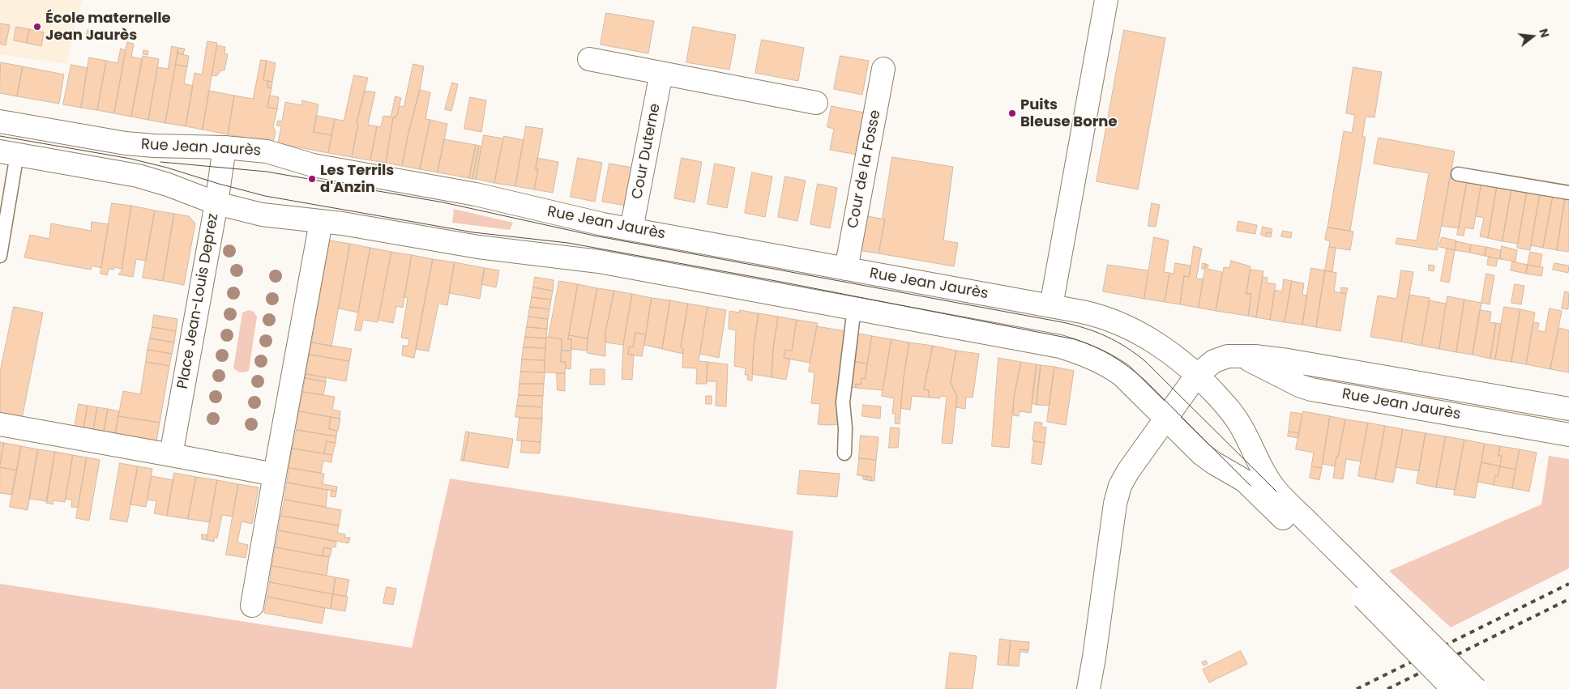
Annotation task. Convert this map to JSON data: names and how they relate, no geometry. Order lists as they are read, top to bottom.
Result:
{
  "streets": {
    "main road": [
      "Rue Jean Jaurès",
      "Cour Duterne",
      "Cour de la Fosse",
      "Place Jean-Louis Deprez"
    ]
  },
  "crossings": [
    ["Rue Jean Jaurès", "Cour Duterne"],
    ["Rue Jean Jaurès", "Cour de la Fosse"],
    ["Rue Jean Jaurès", "Place Jean-Louis Deprez"]
  ],
  "places": ["École maternelle Jean Jaurès", "Puits Bleuse Borne", "Les Terrils d'Anzin"],
  "north": "right"
}
